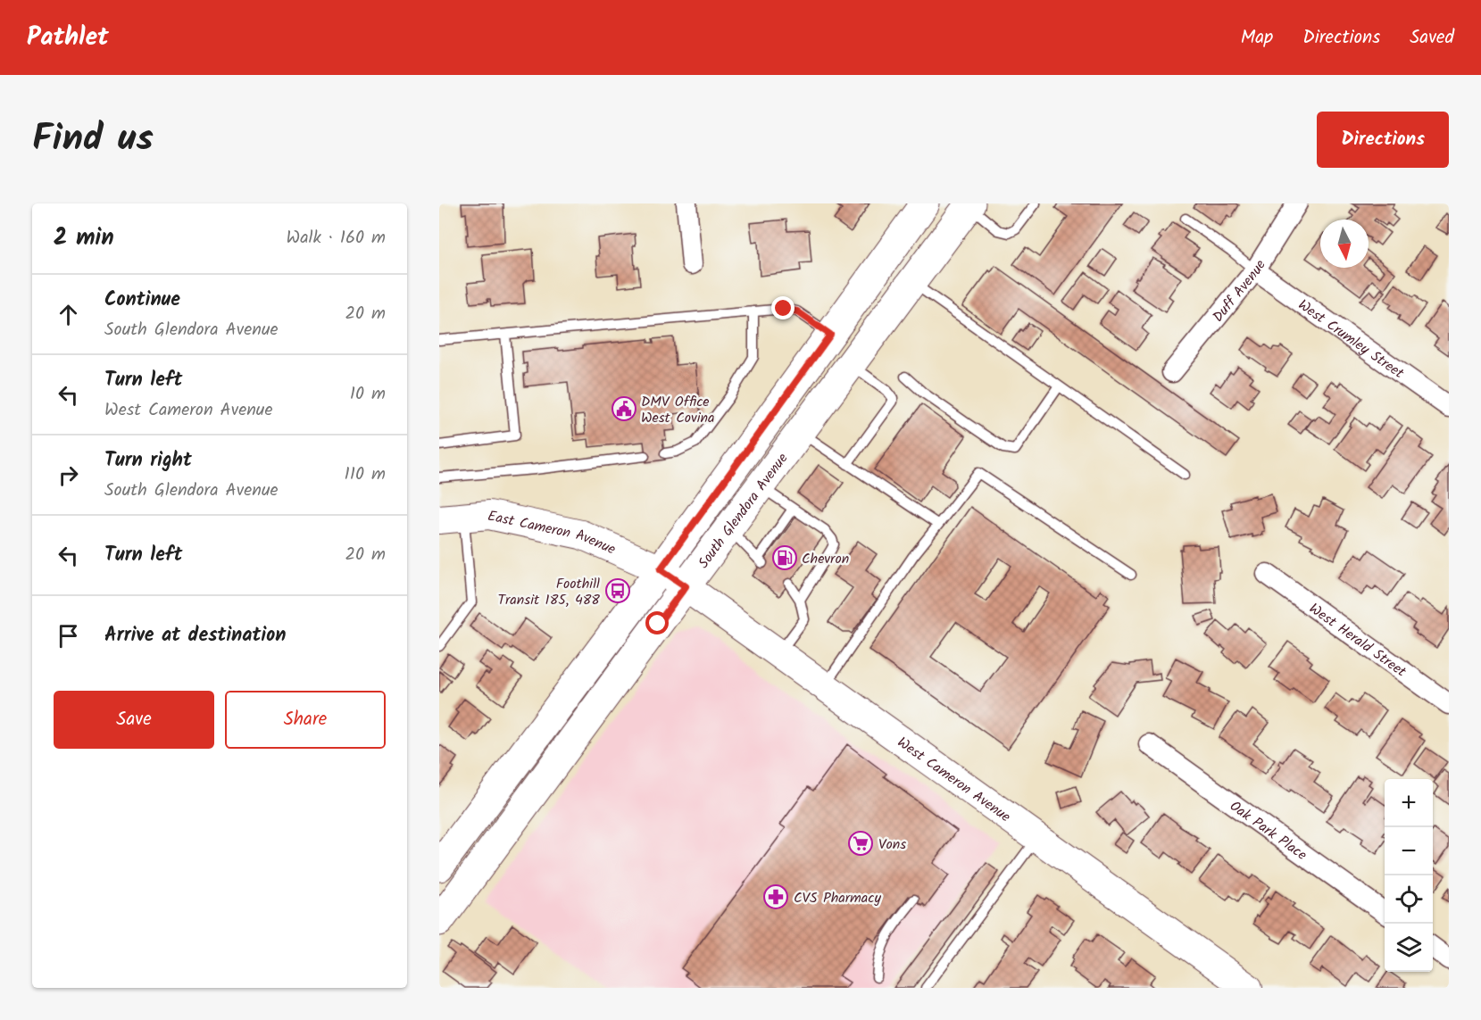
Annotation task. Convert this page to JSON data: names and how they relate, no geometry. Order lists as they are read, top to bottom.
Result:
{
  "streets": {
    "main road": ["South Glendora Avenue"],
    "street": [
      "Duff Avenue",
      "West Crumley Street",
      "East Cameron Avenue",
      "West Herald Street",
      "West Cameron Avenue",
      "Oak Park Place"
    ]
  },
  "crossings": [
    ["Duff Avenue", "West Crumley Street"],
    ["South Glendora Avenue", "East Cameron Avenue"],
    ["South Glendora Avenue", "West Cameron Avenue"],
    ["East Cameron Avenue", "West Cameron Avenue"]
  ],
  "places": {
    "public building": ["DMV Office West Covina"],
    "fuel station": ["Chevron"],
    "bus stop": ["Foothill Transit 185, 488"],
    "supermarket": ["Vons"],
    "pharmacy": ["CVS Pharmacy"]
  },
  "north": "bottom",
  "page": {
    "header": "Pathlet",
    "nav": ["Map", "Directions", "Saved"],
    "title": "Find us",
    "buttons": [
      "Directions",
      ["Save", "Share"]
    ],
    "heading": ["2 min", "Walk · 160 m"],
    "list": [
      ["Continue", "South Glendora Avenue", "20 m"],
      ["Turn left", "West Cameron Avenue", "10 m"],
      ["Turn right", "South Glendora Avenue", "110 m"],
      ["Turn left", "20 m"],
      "Arrive at destination"
    ],
    "map_buttons": ["+", "−"]
  }
}
